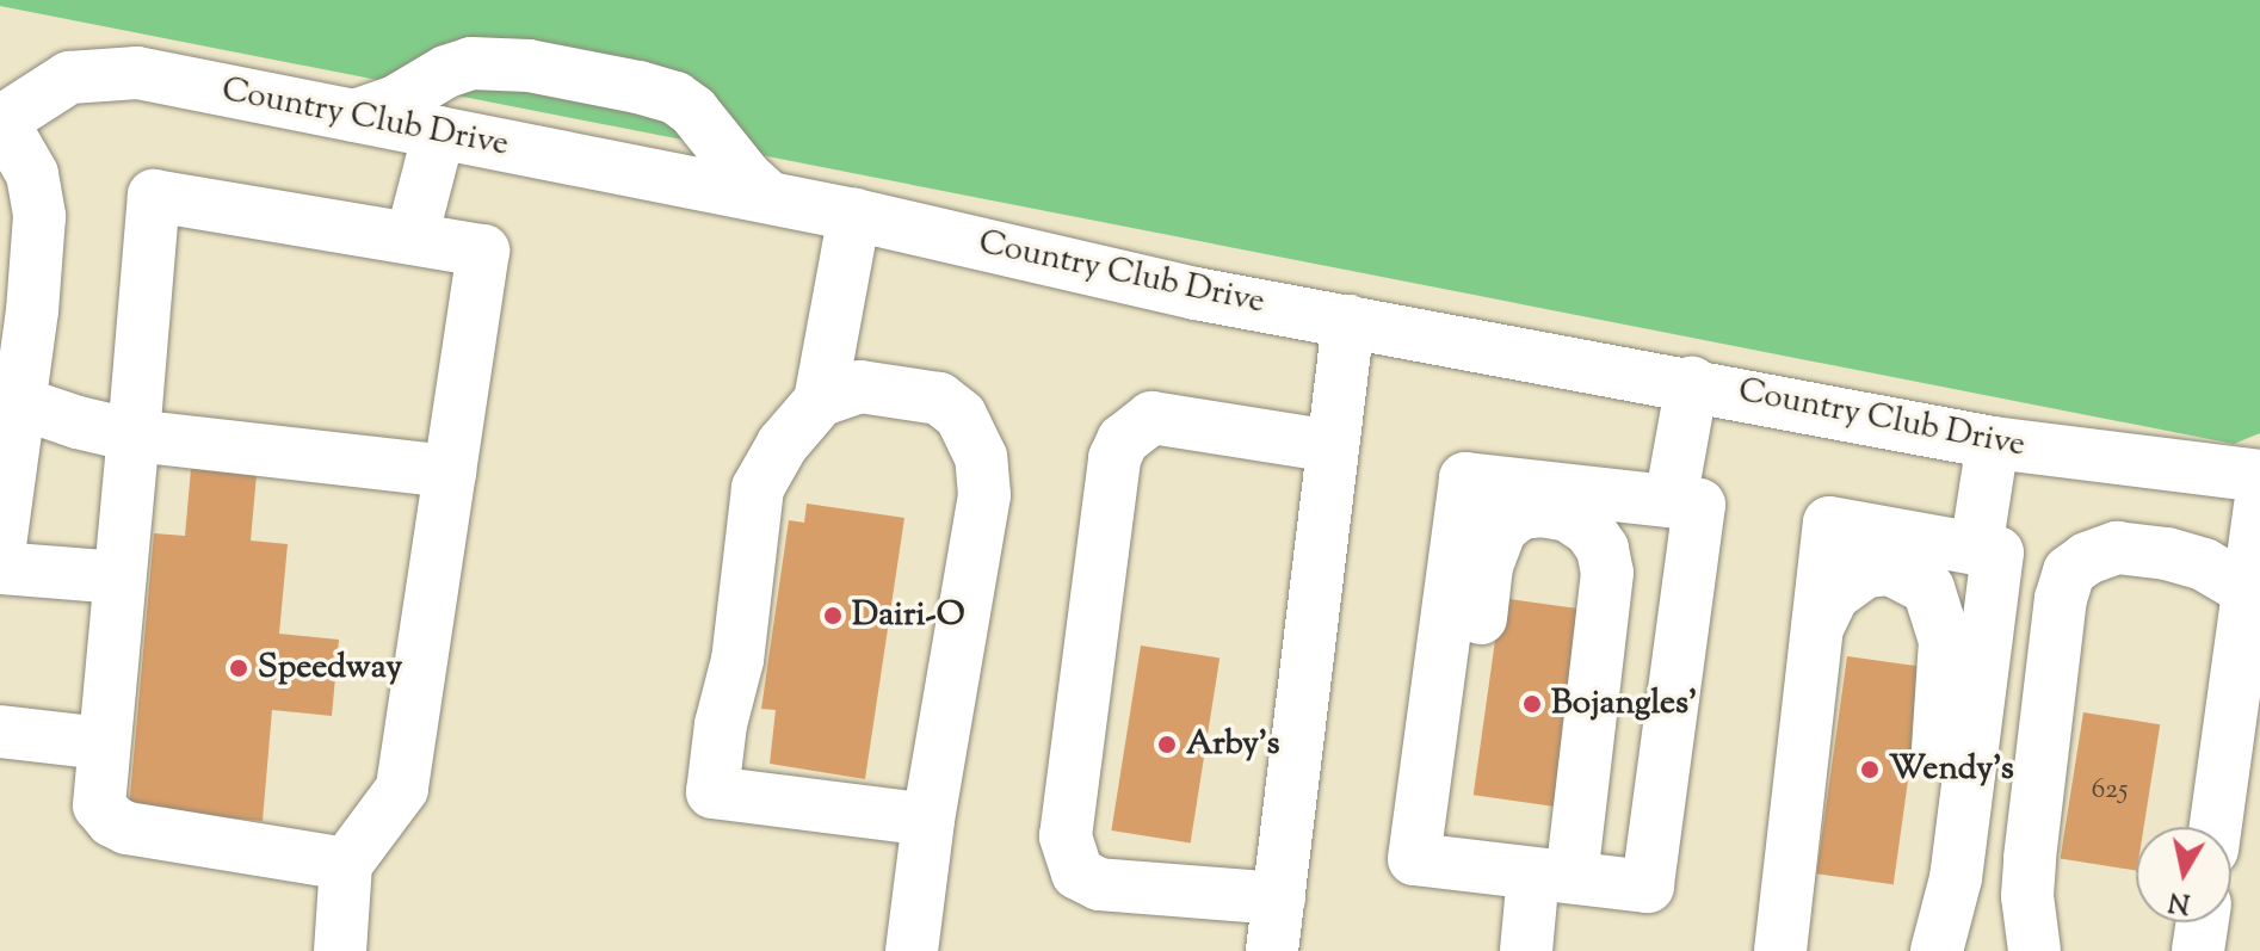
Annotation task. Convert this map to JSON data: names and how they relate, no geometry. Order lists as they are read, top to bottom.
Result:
{
  "streets": {
    "street": ["Country Club Drive"]
  },
  "places": [
    "Dairi-O",
    "Speedway",
    "Bojangles'",
    "Arby's",
    "Wendy's"
  ],
  "house_numbers": ["625"],
  "north": "bottom"
}
